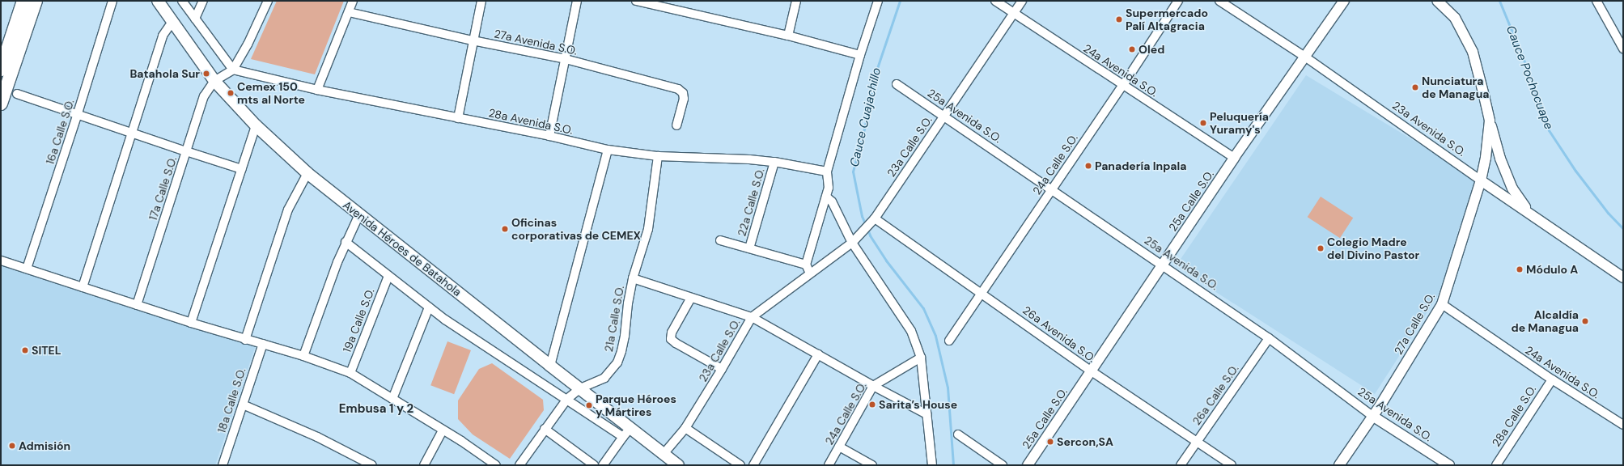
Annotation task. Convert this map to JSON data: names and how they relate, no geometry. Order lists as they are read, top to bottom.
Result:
{
  "streets": {
    "main road": ["Avenida Héroes de Batahola"],
    "street": [
      "27a Avenida S.O.",
      "24a Avenida S.O.",
      "25a Avenida S.O.",
      "28a Avenida S.O.",
      "23a Avenida S.O.",
      "16a Calle S.O.",
      "23a Calle S.O.",
      "24a Calle S.O.",
      "17a Calle S.O.",
      "25a Calle S.O.",
      "22a Calle S.O.",
      "21a Calle S.O.",
      "19a Calle S.O.",
      "27a Calle S.O.",
      "26a Avenida S.O.",
      "26a Calle S.O.",
      "18a Calle S.O.",
      "28a Calle S.O."
    ]
  },
  "crossings": [
    ["24a Avenida S.O.", "23a Calle S.O."],
    ["24a Avenida S.O.", "24a Calle S.O."],
    ["24a Avenida S.O.", "25a Calle S.O."],
    ["24a Avenida S.O.", "27a Calle S.O."],
    ["24a Avenida S.O.", "28a Calle S.O."],
    ["25a Avenida S.O.", "23a Calle S.O."],
    ["25a Avenida S.O.", "24a Calle S.O."],
    ["25a Avenida S.O.", "25a Calle S.O."],
    ["25a Avenida S.O.", "27a Calle S.O."],
    ["25a Avenida S.O.", "26a Calle S.O."],
    ["28a Avenida S.O.", "22a Calle S.O."],
    ["28a Avenida S.O.", "21a Calle S.O."],
    ["23a Avenida S.O.", "25a Calle S.O."],
    ["23a Avenida S.O.", "27a Calle S.O."],
    ["23a Calle S.O.", "Avenida Héroes de Batahola"],
    ["23a Calle S.O.", "26a Avenida S.O."],
    ["24a Calle S.O.", "26a Avenida S.O."],
    ["17a Calle S.O.", "Avenida Héroes de Batahola"],
    ["25a Calle S.O.", "26a Avenida S.O."],
    ["Avenida Héroes de Batahola", "21a Calle S.O."],
    ["26a Avenida S.O.", "26a Calle S.O."]
  ],
  "districts": ["Embusa 1 y 2"],
  "water": ["Cauce Pochocuape", "Cauce Cuajachillo"],
  "places": [
    "Supermercado Palí Altagracia",
    "Oled",
    "Batahola Sur",
    "Nunciatura de Managua",
    "Cemex 150 mts al Norte",
    "Peluquería Yuramy's",
    "Panadería Inpala",
    "Oficinas corporativas de CEMEX",
    "Colegio Madre del Divino Pastor",
    "Módulo A",
    "Alcaldía de Managua",
    "SITEL",
    "Sarita’s House",
    "Parque Héroes y Mártires",
    "Sercon,SA",
    "Admisión"
  ]
}
